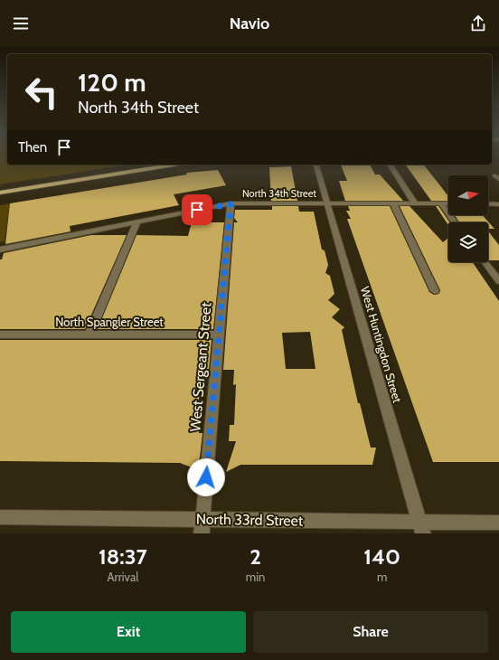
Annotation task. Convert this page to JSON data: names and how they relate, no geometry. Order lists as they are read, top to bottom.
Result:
{
  "streets": {
    "street": [
      "North 34th Street",
      "North Spangler Street",
      "West Huntingdon Street",
      "West Sergeant Street",
      "North 33rd Street"
    ]
  },
  "crossings": [
    ["North 34th Street", "West Huntingdon Street"],
    ["North 34th Street", "West Sergeant Street"],
    ["North Spangler Street", "West Sergeant Street"],
    ["West Huntingdon Street", "North 33rd Street"],
    ["West Sergeant Street", "North 33rd Street"]
  ],
  "north": "right",
  "page": {
    "header": "Navio",
    "turn": ["120 m", "North 34th Street"],
    "then": "Then",
    "eta": [
      "18:37",
      "Arrival",
      "2",
      "min",
      "140",
      "m"
    ],
    "buttons": ["Exit", "Share"]
  }
}
